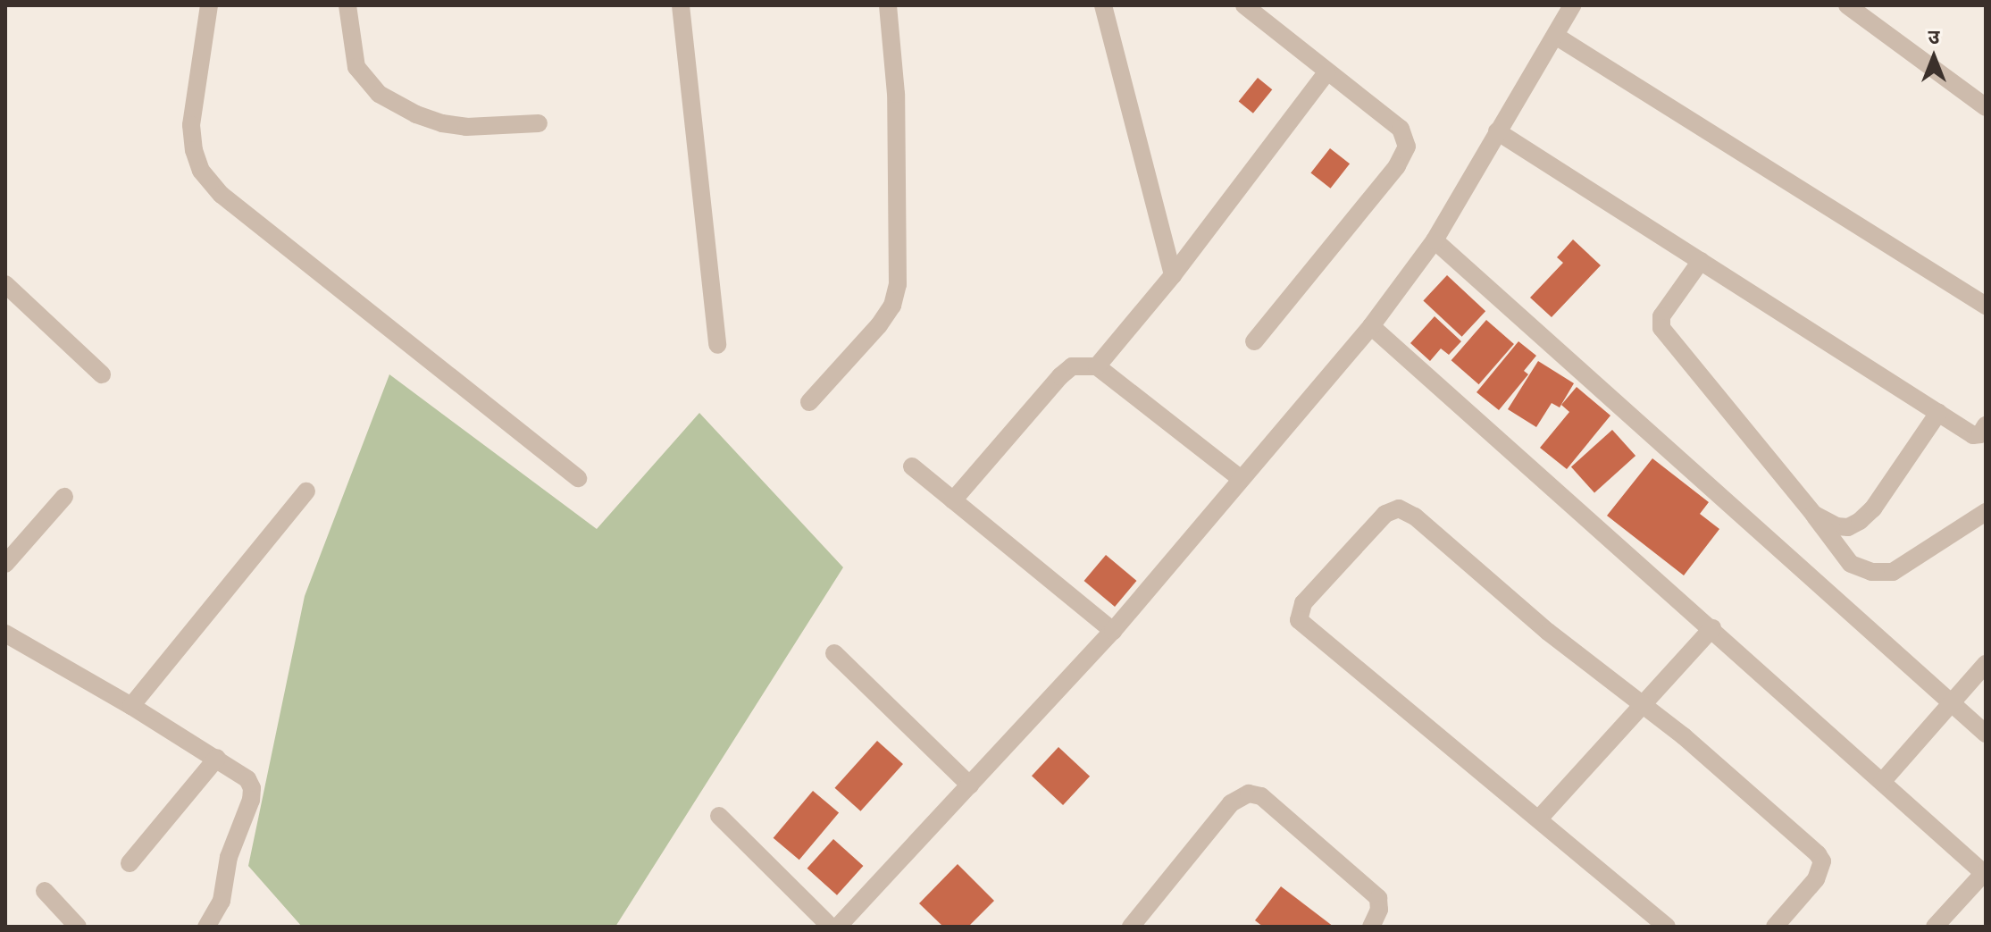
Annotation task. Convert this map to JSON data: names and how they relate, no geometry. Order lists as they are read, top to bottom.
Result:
{
  "north": "top"
}
